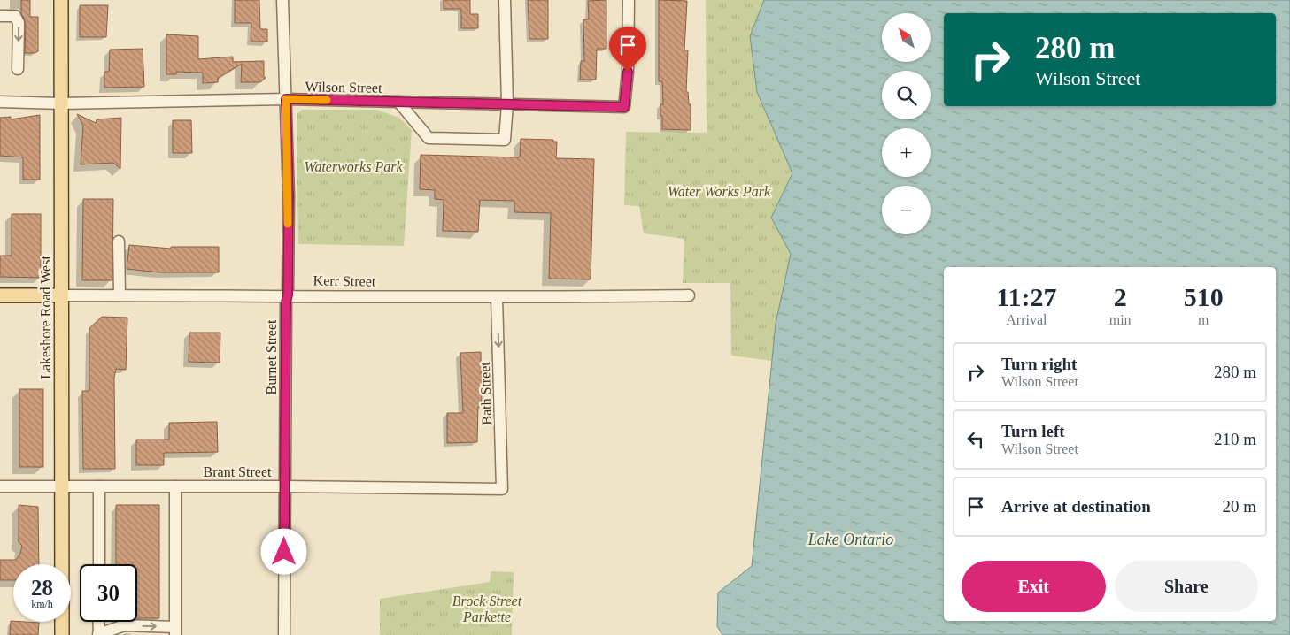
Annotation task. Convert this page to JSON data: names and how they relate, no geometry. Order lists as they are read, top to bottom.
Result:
{
  "streets": {
    "main road": ["Kerr Street", "Lakeshore Road West"],
    "street": [
      "Wilson Street",
      "Burnet Street",
      "Bath Street",
      "Brant Street"
    ]
  },
  "crossings": [
    ["Wilson Street", "Lakeshore Road West"],
    ["Wilson Street", "Burnet Street"],
    ["Kerr Street", "Lakeshore Road West"],
    ["Kerr Street", "Burnet Street"],
    ["Kerr Street", "Bath Street"],
    ["Lakeshore Road West", "Brant Street"],
    ["Burnet Street", "Brant Street"],
    ["Bath Street", "Brant Street"]
  ],
  "one_way": ["Bath Street"],
  "water": ["Lake Ontario"],
  "parks": ["Waterworks Park", "Water Works Park", "Brock Street Parkette"],
  "north": "top left",
  "page": {
    "map_buttons": ["+", "−"],
    "turn": ["280 m", "Wilson Street"],
    "eta": [
      "11:27",
      "Arrival",
      "2",
      "min",
      "510",
      "m"
    ],
    "list": [
      {
        "name": "Turn right",
        "note": "Wilson Street",
        "value": "280 m"
      },
      {
        "name": "Turn left",
        "note": "Wilson Street",
        "value": "210 m"
      },
      {
        "name": "Arrive at destination",
        "value": "20 m"
      }
    ],
    "buttons": ["Exit", "Share"],
    "speed": "28 km/h",
    "limit": "30"
  }
}
